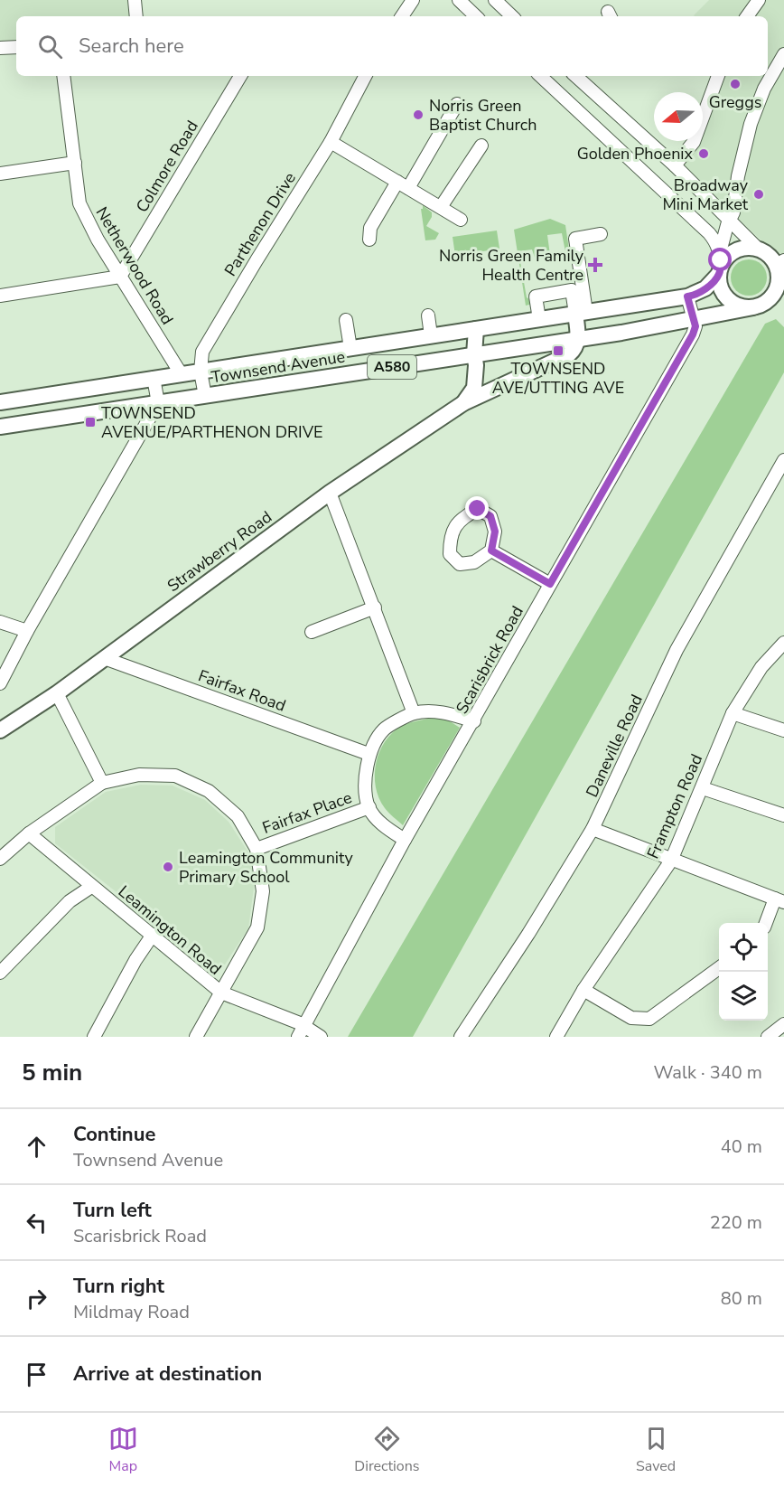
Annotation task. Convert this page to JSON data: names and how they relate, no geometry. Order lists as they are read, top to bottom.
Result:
{
  "streets": {
    "main road": ["Townsend Avenue", "A580", "Strawberry Road"],
    "street": [
      "Colmore Road",
      "Parthenon Drive",
      "Netherwood Road",
      "Scarisbrick Road",
      "Fairfax Road",
      "Daneville Road",
      "Frampton Road",
      "Fairfax Place",
      "Leamington Road"
    ]
  },
  "crossings": [
    ["Colmore Road", "Netherwood Road"],
    ["Parthenon Drive", "Townsend Avenue"],
    ["Netherwood Road", "Townsend Avenue"],
    ["Townsend Avenue", "A580"],
    ["Townsend Avenue", "Strawberry Road"],
    ["Townsend Avenue", "Scarisbrick Road"],
    ["Strawberry Road", "Fairfax Road"],
    ["Scarisbrick Road", "Leamington Road"]
  ],
  "places": {
    "other": [
      "Greggs",
      "Norris Green Baptist Church",
      "Golden Phoenix",
      "Broadway Mini Market",
      "Leamington Community Primary School"
    ],
    "health": ["Norris Green Family Health Centre"],
    "transit": ["TOWNSEND AVE/UTTING AVE", "TOWNSEND AVENUE/PARTHENON DRIVE"]
  },
  "north": "left",
  "page": {
    "search": "Search here",
    "heading": ["5 min", "Walk · 340 m"],
    "list": [
      ["Continue", "Townsend Avenue", "40 m"],
      ["Turn left", "Scarisbrick Road", "220 m"],
      ["Turn right", "Mildmay Road", "80 m"],
      "Arrive at destination"
    ],
    "nav": ["Map", "Directions", "Saved"]
  }
}
